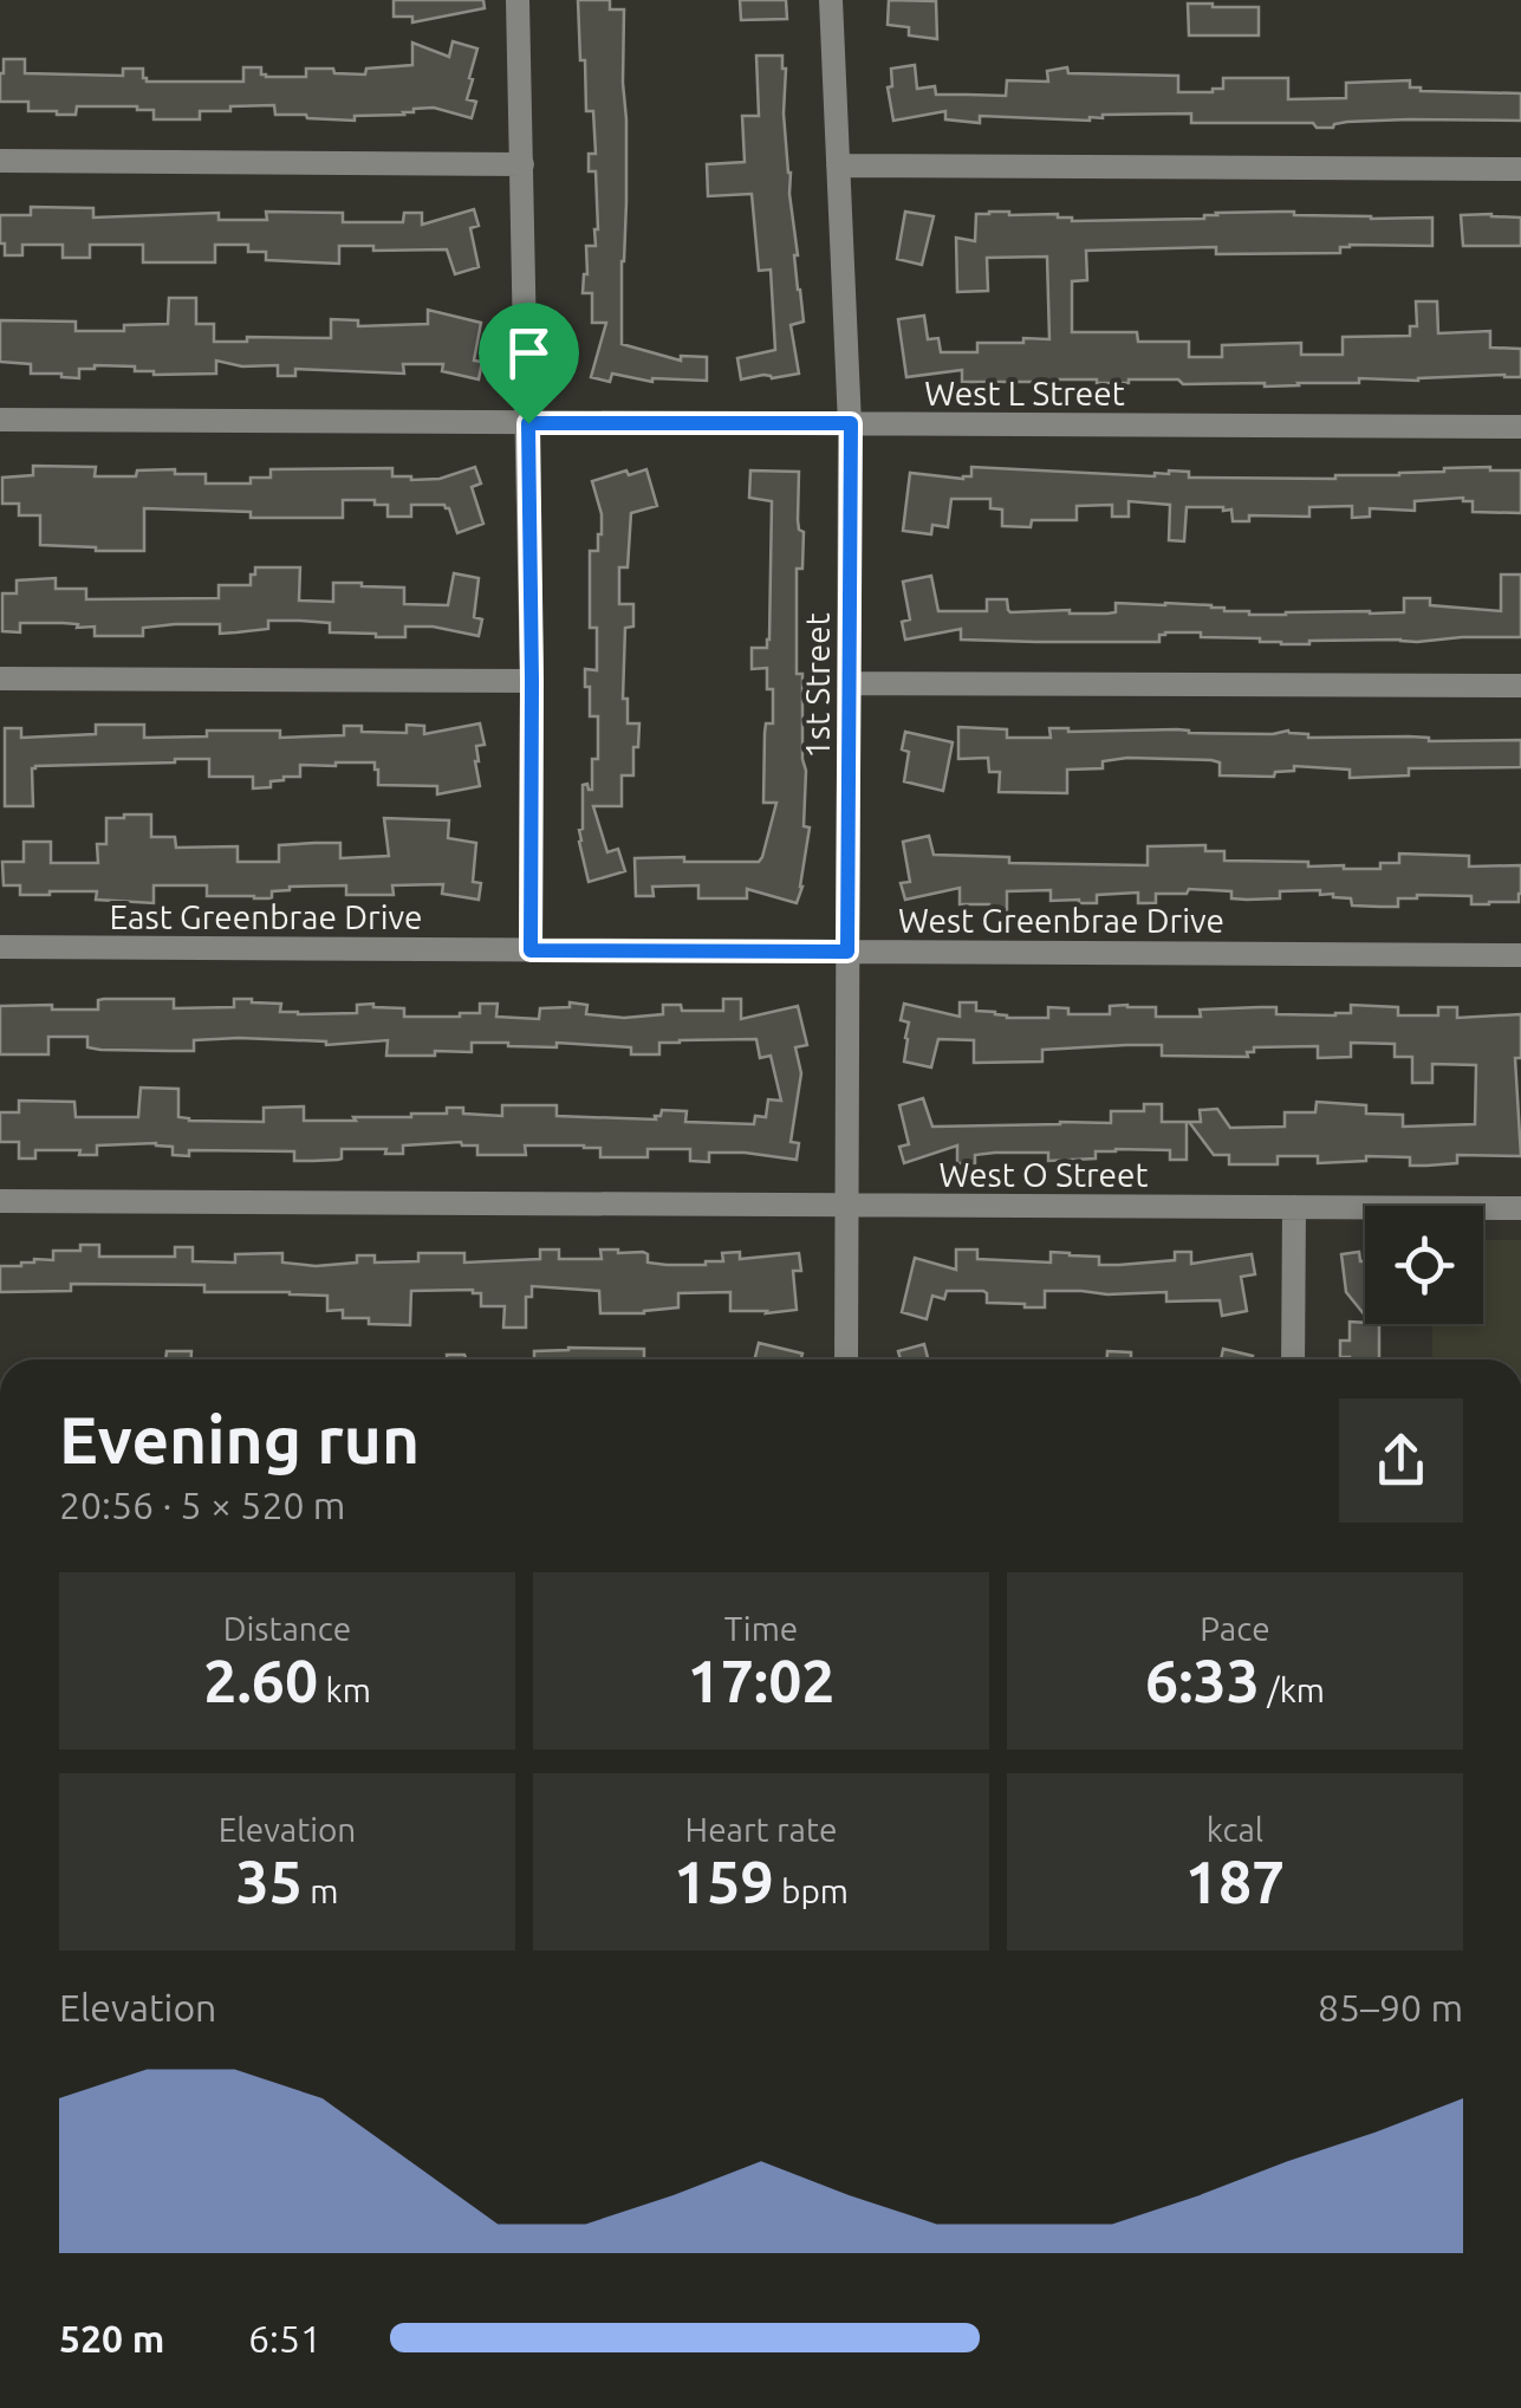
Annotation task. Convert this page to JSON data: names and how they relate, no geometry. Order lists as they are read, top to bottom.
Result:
{
  "streets": {
    "street": [
      "West L Street",
      "1st Street",
      "East Greenbrae Drive",
      "West Greenbrae Drive",
      "West O Street"
    ]
  },
  "crossings": [
    ["West L Street", "1st Street"],
    ["1st Street", "West Greenbrae Drive"],
    ["1st Street", "West O Street"],
    ["East Greenbrae Drive", "West Greenbrae Drive"]
  ],
  "page": {
    "heading": ["Evening run", "20:56 · 5 × 520 m"],
    "stats": [
      ["Distance", "2.60 km"],
      ["Time", "17:02"],
      ["Pace", "6:33 /km"],
      ["Elevation", "35 m"],
      ["Heart rate", "159 bpm"],
      ["kcal", "187"]
    ],
    "chart": ["Elevation", "85–90 m"],
    "list": [
      {
        "name": "520 m",
        "note": "6:51"
      }
    ]
  }
}
